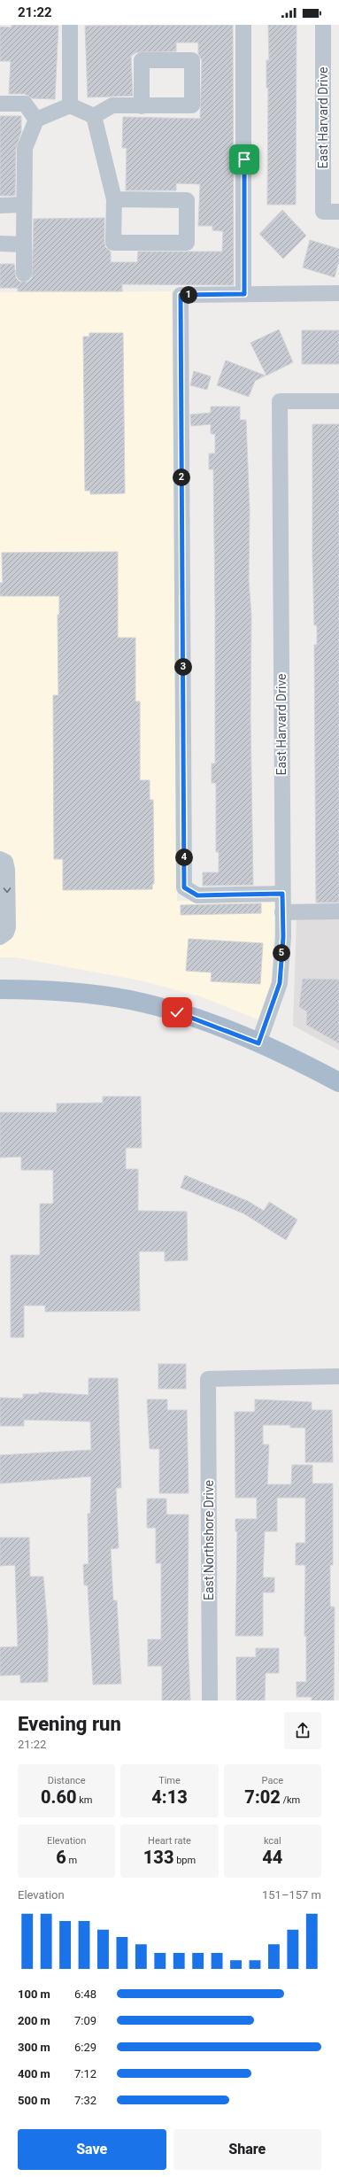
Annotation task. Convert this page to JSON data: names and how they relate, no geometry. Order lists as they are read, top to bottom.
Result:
{
  "streets": {
    "street": ["East Harvard Drive", "East Northshore Drive"]
  },
  "page": {
    "status": "21:22",
    "pins": [
      "1",
      "2",
      "3",
      "4",
      "5"
    ],
    "heading": ["Evening run", "21:22"],
    "stats": [
      ["Distance", "0.60 km"],
      ["Time", "4:13"],
      ["Pace", "7:02 /km"],
      ["Elevation", "6 m"],
      ["Heart rate", "133 bpm"],
      ["kcal", "44"]
    ],
    "chart": ["Elevation", "151–157 m"],
    "list": [
      {
        "name": "100 m",
        "note": "6:48"
      },
      {
        "name": "200 m",
        "note": "7:09"
      },
      {
        "name": "300 m",
        "note": "6:29"
      },
      {
        "name": "400 m",
        "note": "7:12"
      },
      {
        "name": "500 m",
        "note": "7:32"
      }
    ],
    "buttons": ["Save", "Share"]
  }
}
